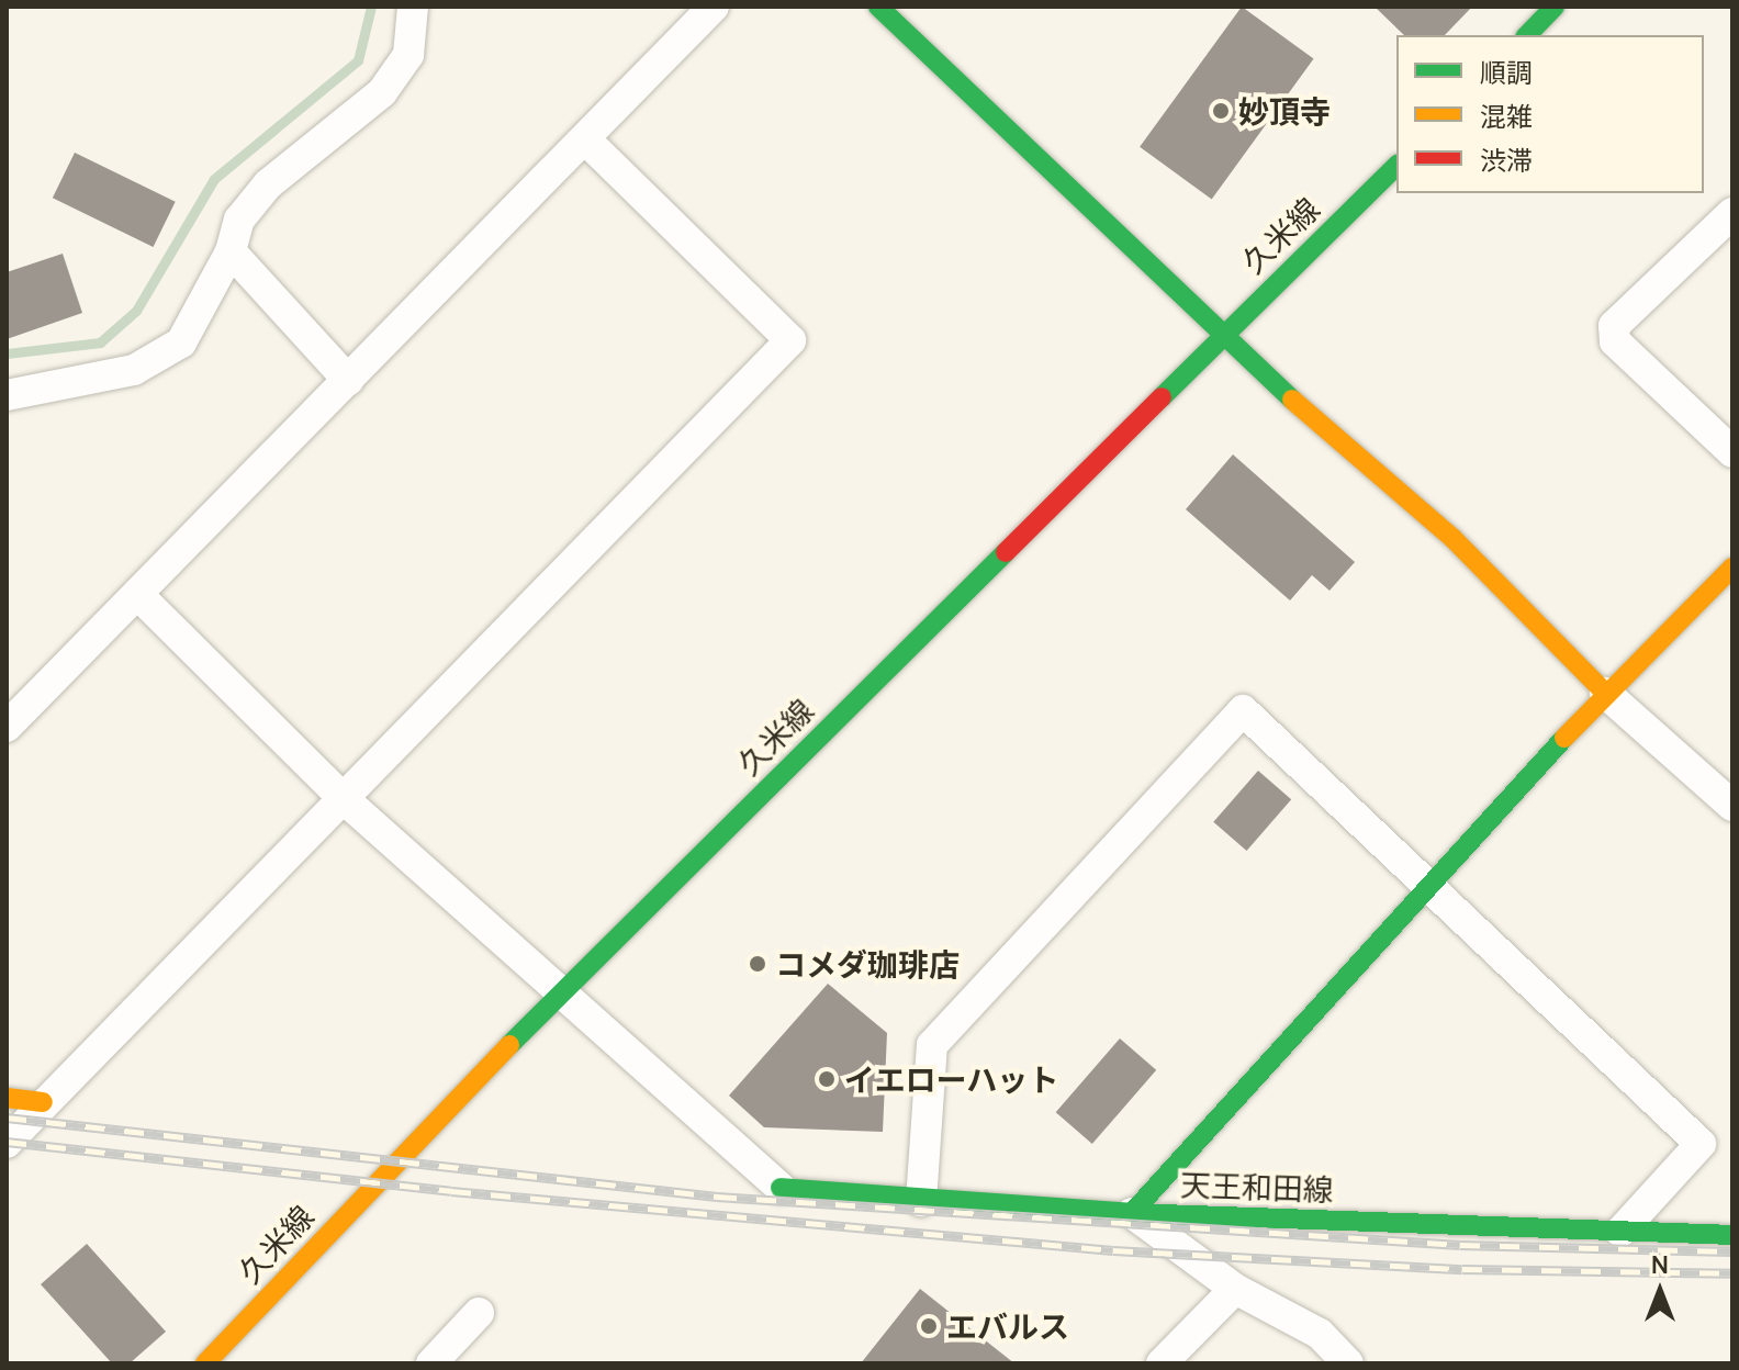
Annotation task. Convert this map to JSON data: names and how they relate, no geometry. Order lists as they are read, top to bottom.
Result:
{
  "streets": {
    "street": ["久米線", "天王和田線"]
  },
  "places": [
    "妙頂寺",
    "コメダ珈琲店",
    "イエローハット",
    "エバルス"
  ],
  "legend": ["順調", "混雑", "渋滞"],
  "north": "top"
}
